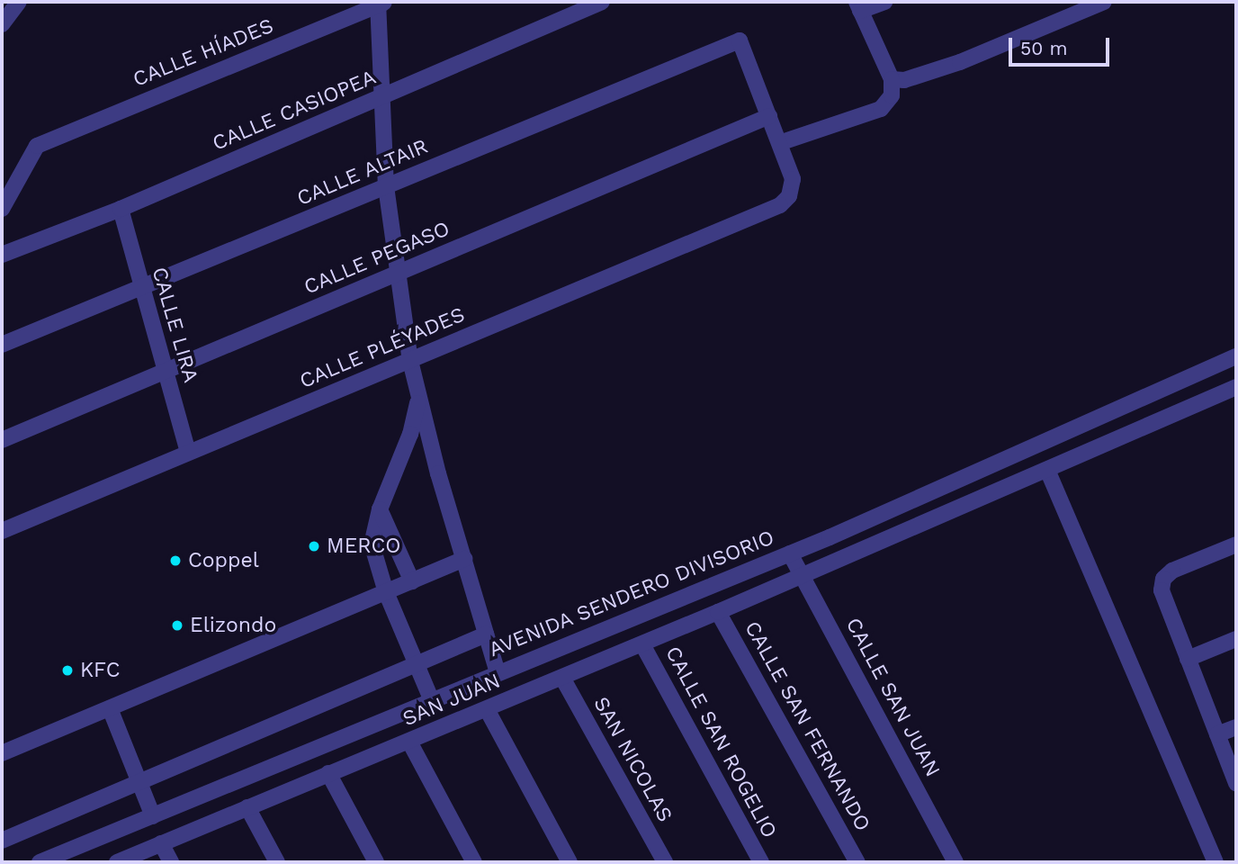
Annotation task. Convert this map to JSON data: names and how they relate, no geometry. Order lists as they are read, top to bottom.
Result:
{
  "streets": {
    "street": [
      "CALLE HÍADES",
      "CALLE CASIOPEA",
      "CALLE ALTAIR",
      "CALLE PEGASO",
      "CALLE LIRA",
      "CALLE PLÉYADES",
      "AVENIDA SENDERO DIVISORIO",
      "CALLE SAN JUAN",
      "SAN JUAN",
      "CALLE SAN FERNANDO",
      "CALLE SAN ROGELIO",
      "SAN NICOLAS"
    ]
  },
  "crossings": [
    ["CALLE CASIOPEA", "CALLE LIRA"],
    ["CALLE ALTAIR", "CALLE PEGASO"],
    ["CALLE ALTAIR", "CALLE LIRA"],
    ["CALLE PEGASO", "CALLE LIRA"],
    ["CALLE LIRA", "CALLE PLÉYADES"],
    ["AVENIDA SENDERO DIVISORIO", "CALLE SAN JUAN"],
    ["CALLE SAN JUAN", "SAN JUAN"],
    ["SAN JUAN", "CALLE SAN FERNANDO"],
    ["SAN JUAN", "CALLE SAN ROGELIO"],
    ["SAN JUAN", "SAN NICOLAS"]
  ],
  "places": [
    "MERCO",
    "Coppel",
    "Elizondo",
    "KFC"
  ],
  "scale_bar": "50 m"
}
